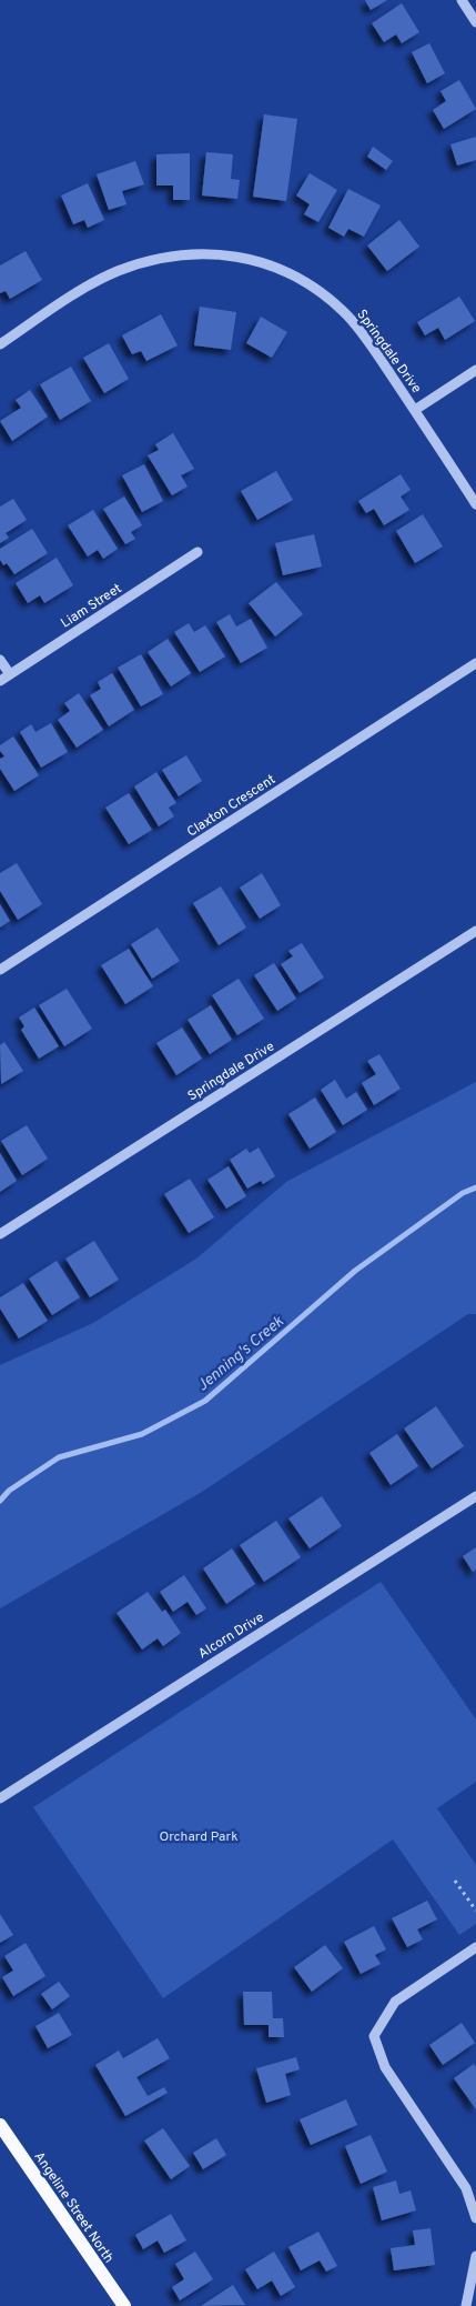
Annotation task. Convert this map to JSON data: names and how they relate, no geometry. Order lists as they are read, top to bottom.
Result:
{
  "streets": {
    "main road": ["Angeline Street North"],
    "street": [
      "Springdale Drive",
      "Liam Street",
      "Claxton Crescent",
      "Alcorn Drive"
    ]
  },
  "water": ["Jenning's Creek"],
  "parks": ["Orchard Park"]
}
